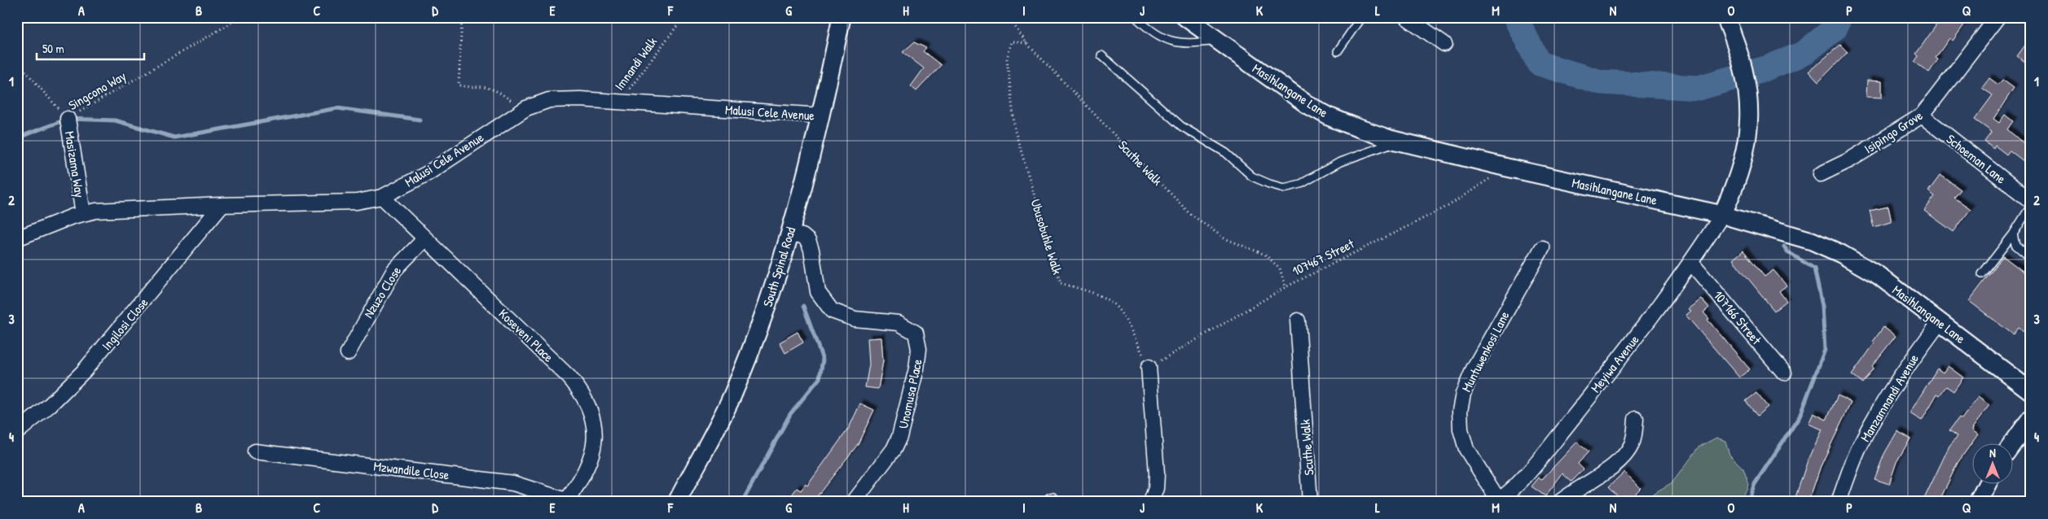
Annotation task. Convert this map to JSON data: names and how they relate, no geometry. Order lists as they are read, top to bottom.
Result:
{
  "streets": {
    "street": [
      "Masihlangane Lane",
      "Malusi Cele Avenue",
      "Isipingo Grove",
      "Schoeman Lane",
      "Scuthe Walk",
      "Masizama Way",
      "South Spinal Road",
      "Nzuzo Close",
      "107166 Street",
      "Ingilosi Close",
      "Koseveni Place",
      "Muntuwenkosi Lane",
      "Meyiwa Avenue",
      "Unomusa Place",
      "Manzamnandi Avenue",
      "Mzwandile Close"
    ],
    "path": [
      "Imnandi Walk",
      "Singcono Way",
      "Ubusobuhle Walk",
      "107467 Street"
    ]
  },
  "crossings": [
    ["Imnandi Walk", "Malusi Cele Avenue"],
    ["Singcono Way", "Masizama Way"],
    ["Masihlangane Lane", "107467 Street"],
    ["Masihlangane Lane", "Meyiwa Avenue"],
    ["Masihlangane Lane", "Manzamnandi Avenue"],
    ["Malusi Cele Avenue", "Masizama Way"],
    ["Malusi Cele Avenue", "South Spinal Road"],
    ["Malusi Cele Avenue", "Ingilosi Close"],
    ["Malusi Cele Avenue", "Koseveni Place"],
    ["Isipingo Grove", "Schoeman Lane"],
    ["Scuthe Walk", "Ubusobuhle Walk"],
    ["Scuthe Walk", "107467 Street"],
    ["Ubusobuhle Walk", "107467 Street"],
    ["South Spinal Road", "Unomusa Place"],
    ["Nzuzo Close", "Koseveni Place"],
    ["107166 Street", "Meyiwa Avenue"],
    ["Koseveni Place", "Mzwandile Close"],
    ["Muntuwenkosi Lane", "Meyiwa Avenue"]
  ],
  "scale_bar": "50 m",
  "north": "top",
  "grid": {
    "columns": [
      "A",
      "B",
      "C",
      "D",
      "E",
      "F",
      "G",
      "H",
      "I",
      "J",
      "K",
      "L",
      "M",
      "N",
      "O",
      "P",
      "Q"
    ],
    "rows": [
      "1",
      "2",
      "3",
      "4"
    ]
  }
}
